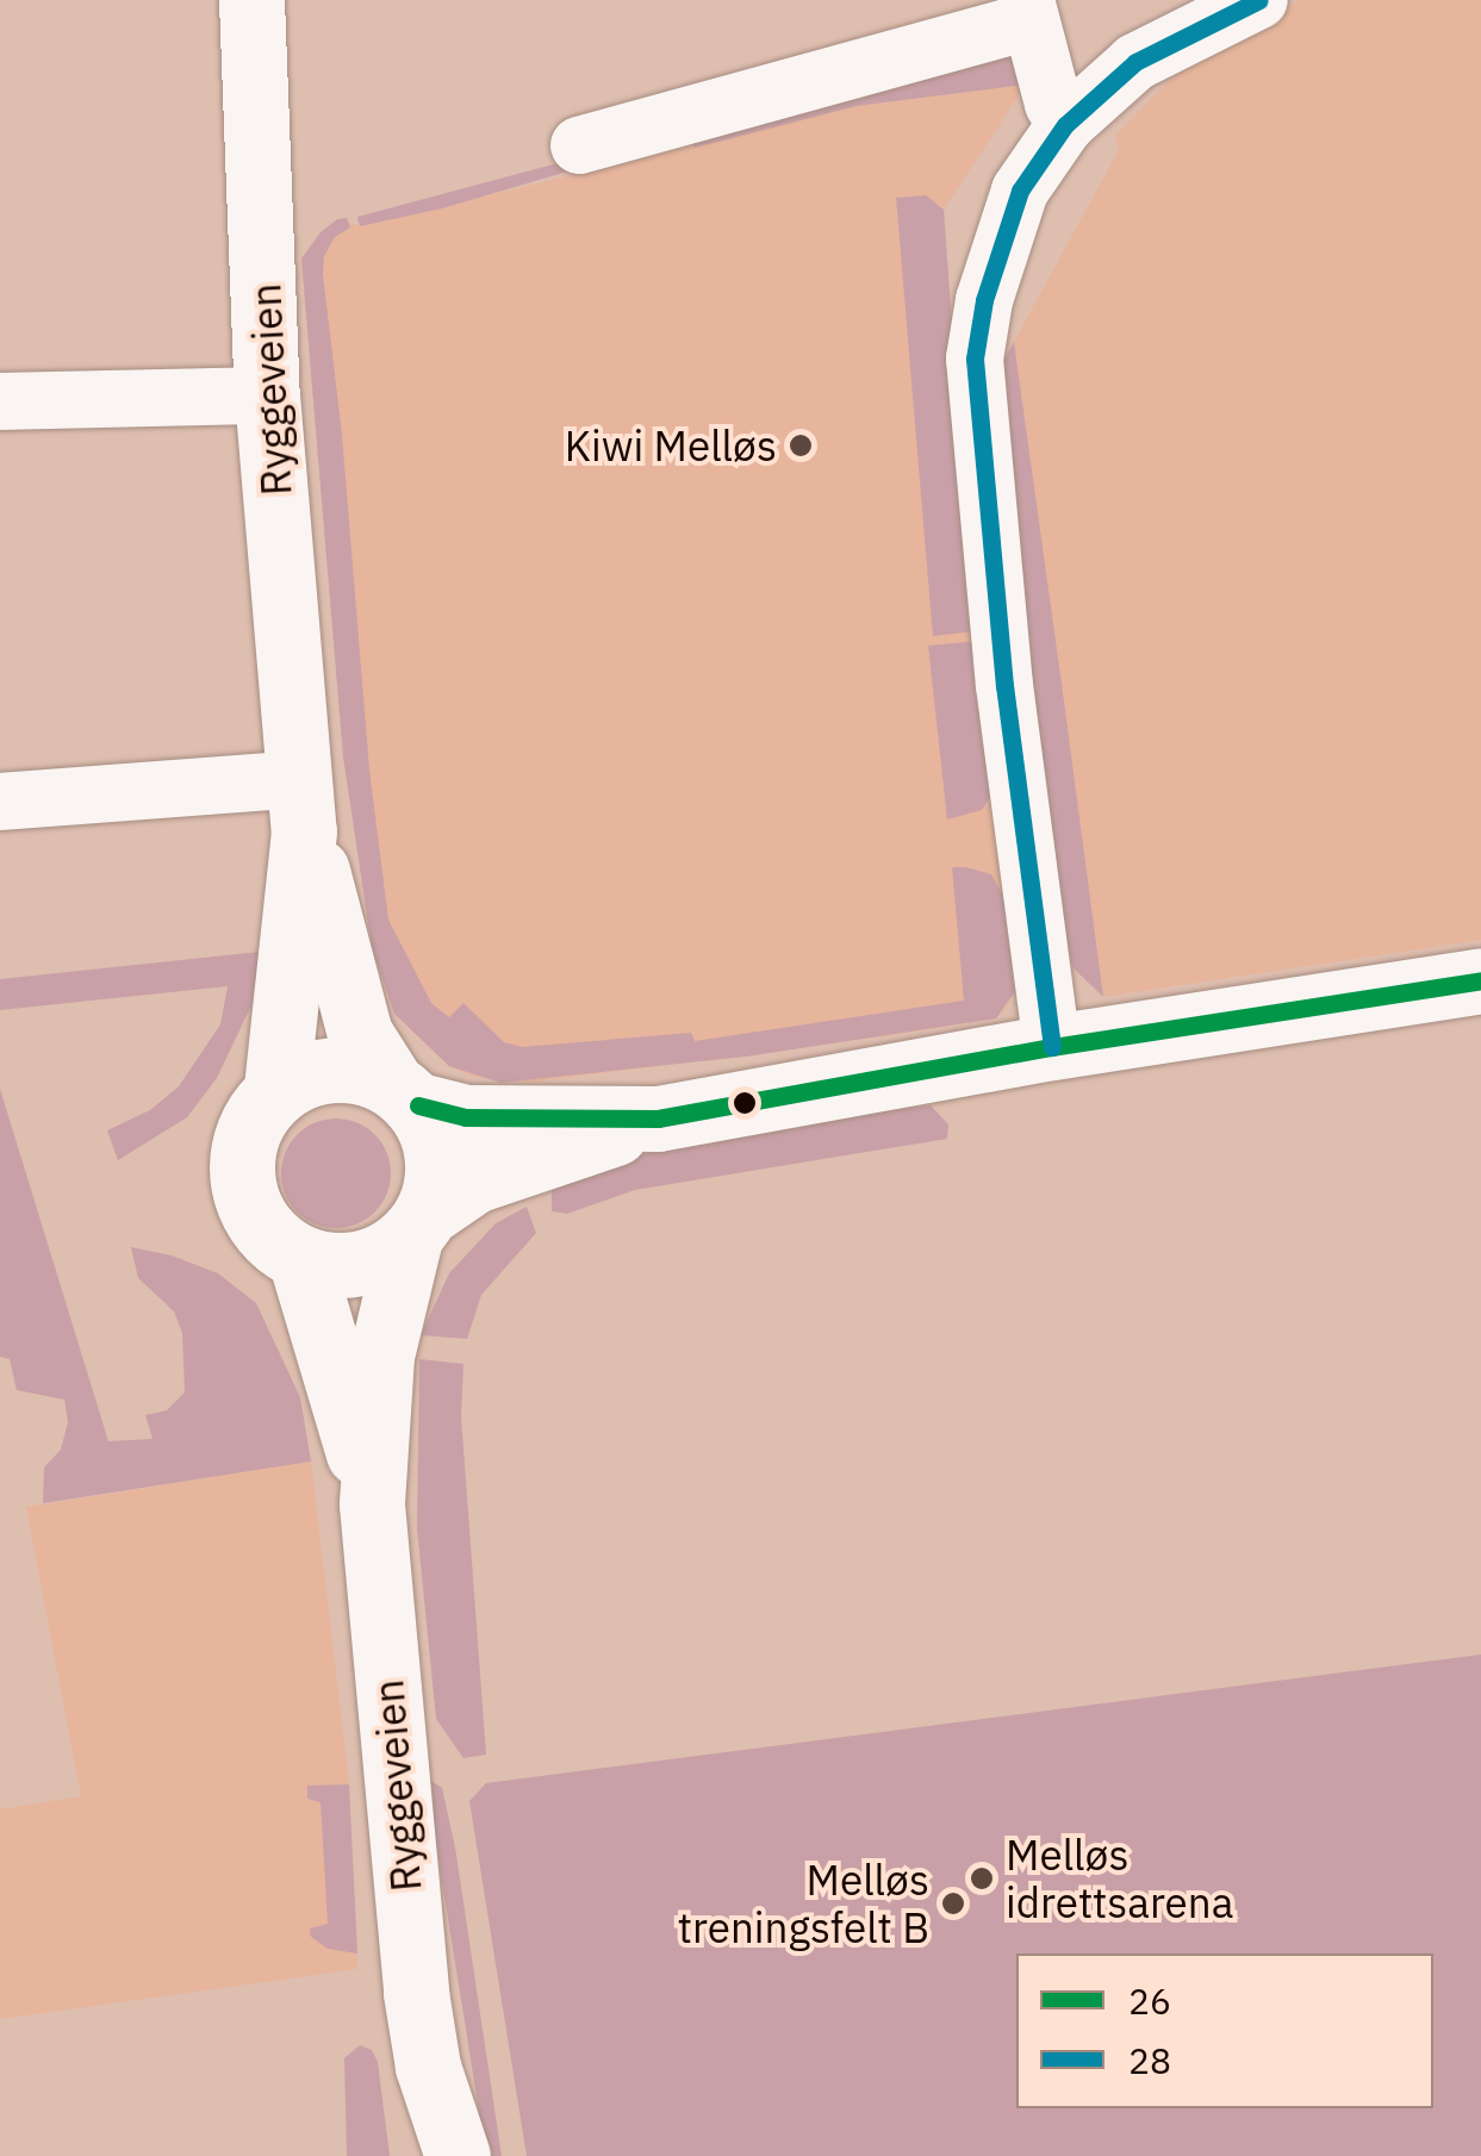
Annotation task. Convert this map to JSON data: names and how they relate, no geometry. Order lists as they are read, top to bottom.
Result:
{
  "streets": {
    "main road": ["Ryggeveien"]
  },
  "places": ["Kiwi Melløs", "Melløs idrettsarena", "Melløs treningsfelt B"],
  "lines": ["transit line 28", "transit line 26"],
  "legend": ["26", "28"]
}
